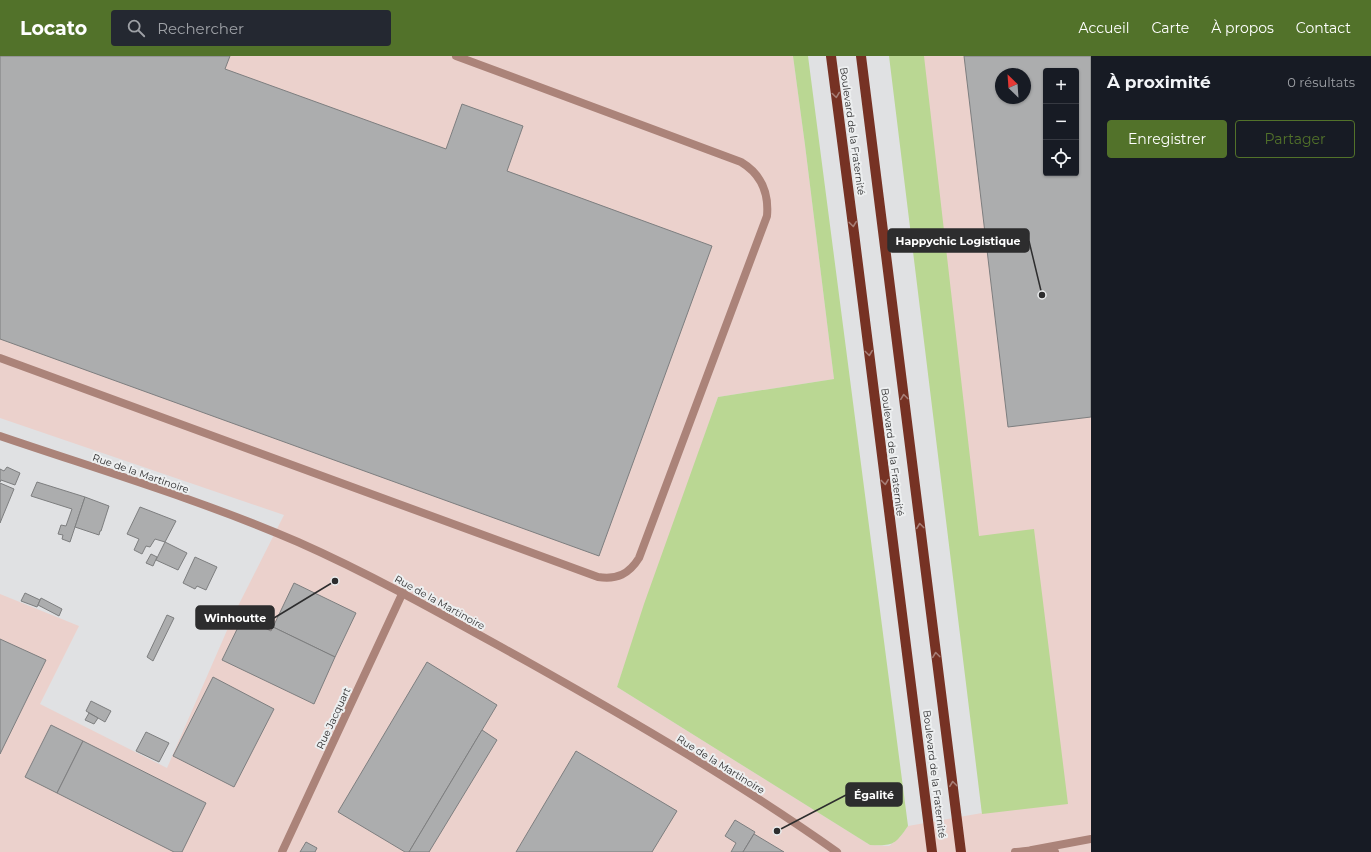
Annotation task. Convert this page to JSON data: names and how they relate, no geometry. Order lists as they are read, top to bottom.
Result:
{
  "streets": {
    "main road": ["Boulevard de la Fraternité"],
    "street": ["Rue de la Martinoire", "Rue Jacquart"]
  },
  "crossings": [
    ["Rue de la Martinoire", "Rue Jacquart"]
  ],
  "places": ["Happychic Logistique", "Winhoutte", "Égalité"],
  "north": "top left",
  "page": {
    "header": "Locato",
    "search": "Rechercher",
    "nav": [
      "Accueil",
      "Carte",
      "À propos",
      "Contact"
    ],
    "heading": ["À proximité", "0 résultats"],
    "map_buttons": ["+", "−"],
    "buttons": ["Enregistrer", "Partager"]
  }
}
